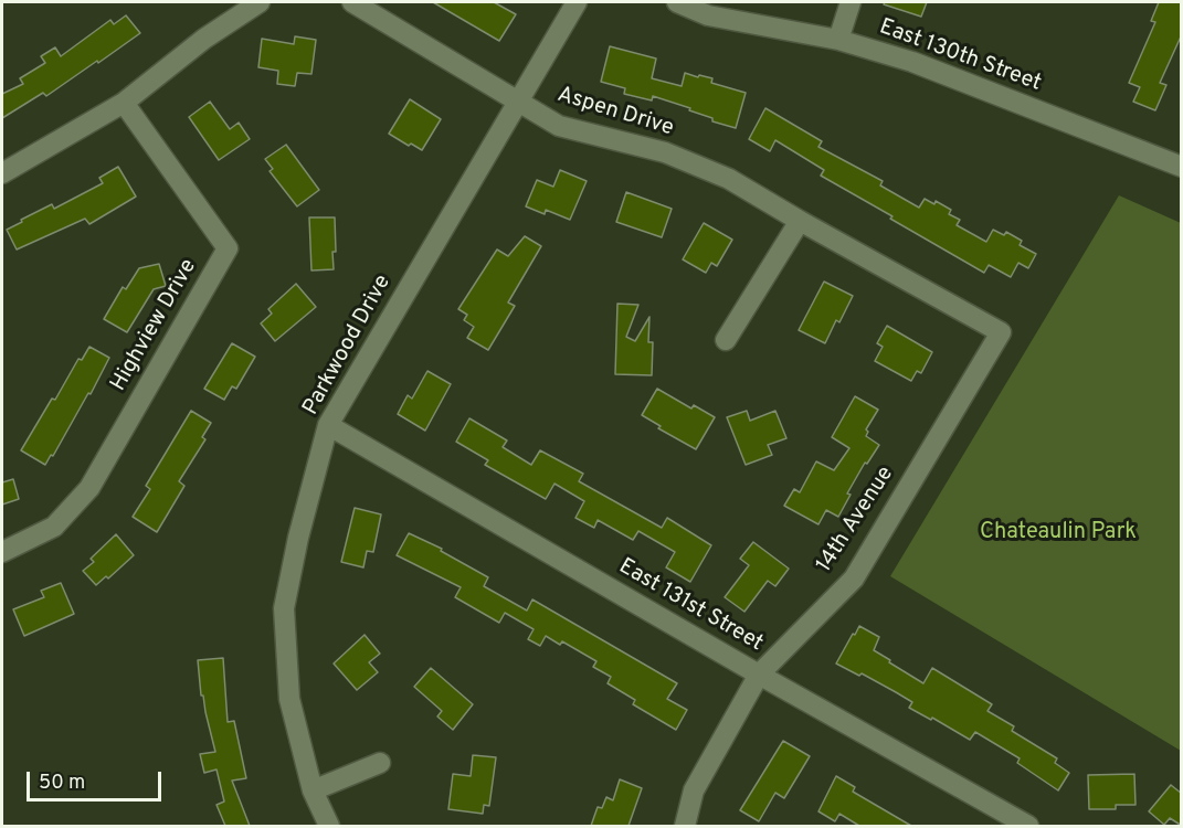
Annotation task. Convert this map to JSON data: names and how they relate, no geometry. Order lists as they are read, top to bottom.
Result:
{
  "streets": {
    "street": [
      "East 130th Street",
      "Aspen Drive",
      "Highview Drive",
      "Parkwood Drive",
      "14th Avenue",
      "East 131st Street"
    ]
  },
  "crossings": [
    ["Aspen Drive", "Parkwood Drive"],
    ["Aspen Drive", "14th Avenue"],
    ["Parkwood Drive", "East 131st Street"],
    ["14th Avenue", "East 131st Street"]
  ],
  "parks": ["Chateaulin Park"],
  "scale_bar": "50 m"
}
